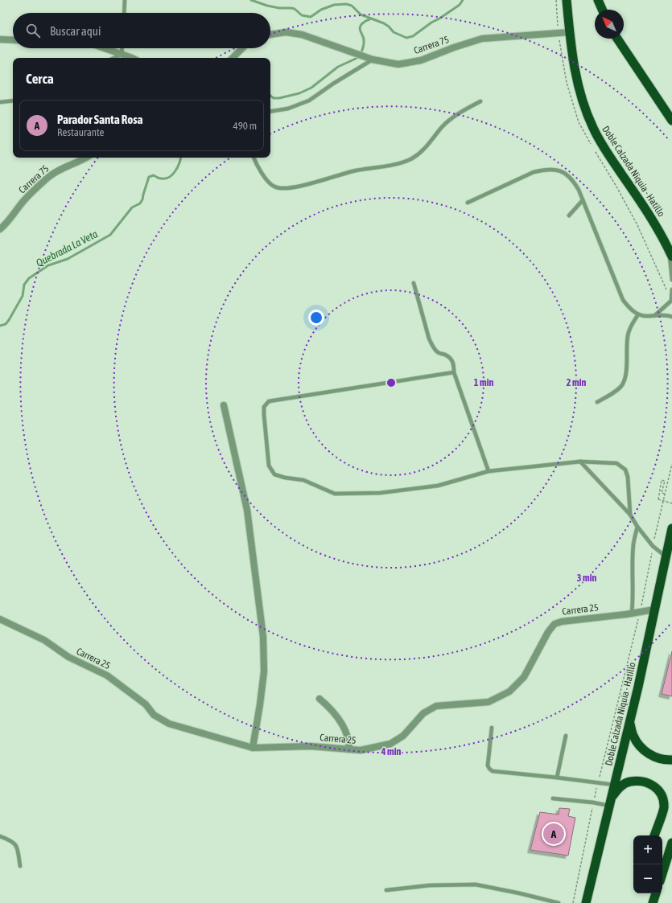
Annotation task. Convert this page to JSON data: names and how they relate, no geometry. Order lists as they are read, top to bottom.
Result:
{
  "streets": {
    "highway": ["Doble Calzada Niquia - Hatillo"],
    "street": ["Carrera 75", "Carrera 25"]
  },
  "crossings": [
    ["Carrera 75", "Doble Calzada Niquia - Hatillo"],
    ["Doble Calzada Niquia - Hatillo", "Carrera 25"]
  ],
  "water": ["Quebrada La Veta"],
  "north": "top left",
  "page": {
    "search": "Buscar aquí",
    "heading": "Cerca",
    "list": [
      {
        "mark": "A",
        "name": "Parador Santa Rosa",
        "note": "Restaurante",
        "value": "490 m"
      }
    ],
    "pins": "A",
    "map_buttons": ["+", "−"]
  },
  "rings": [
    "1 min",
    "2 min",
    "3 min",
    "4 min"
  ]
}
